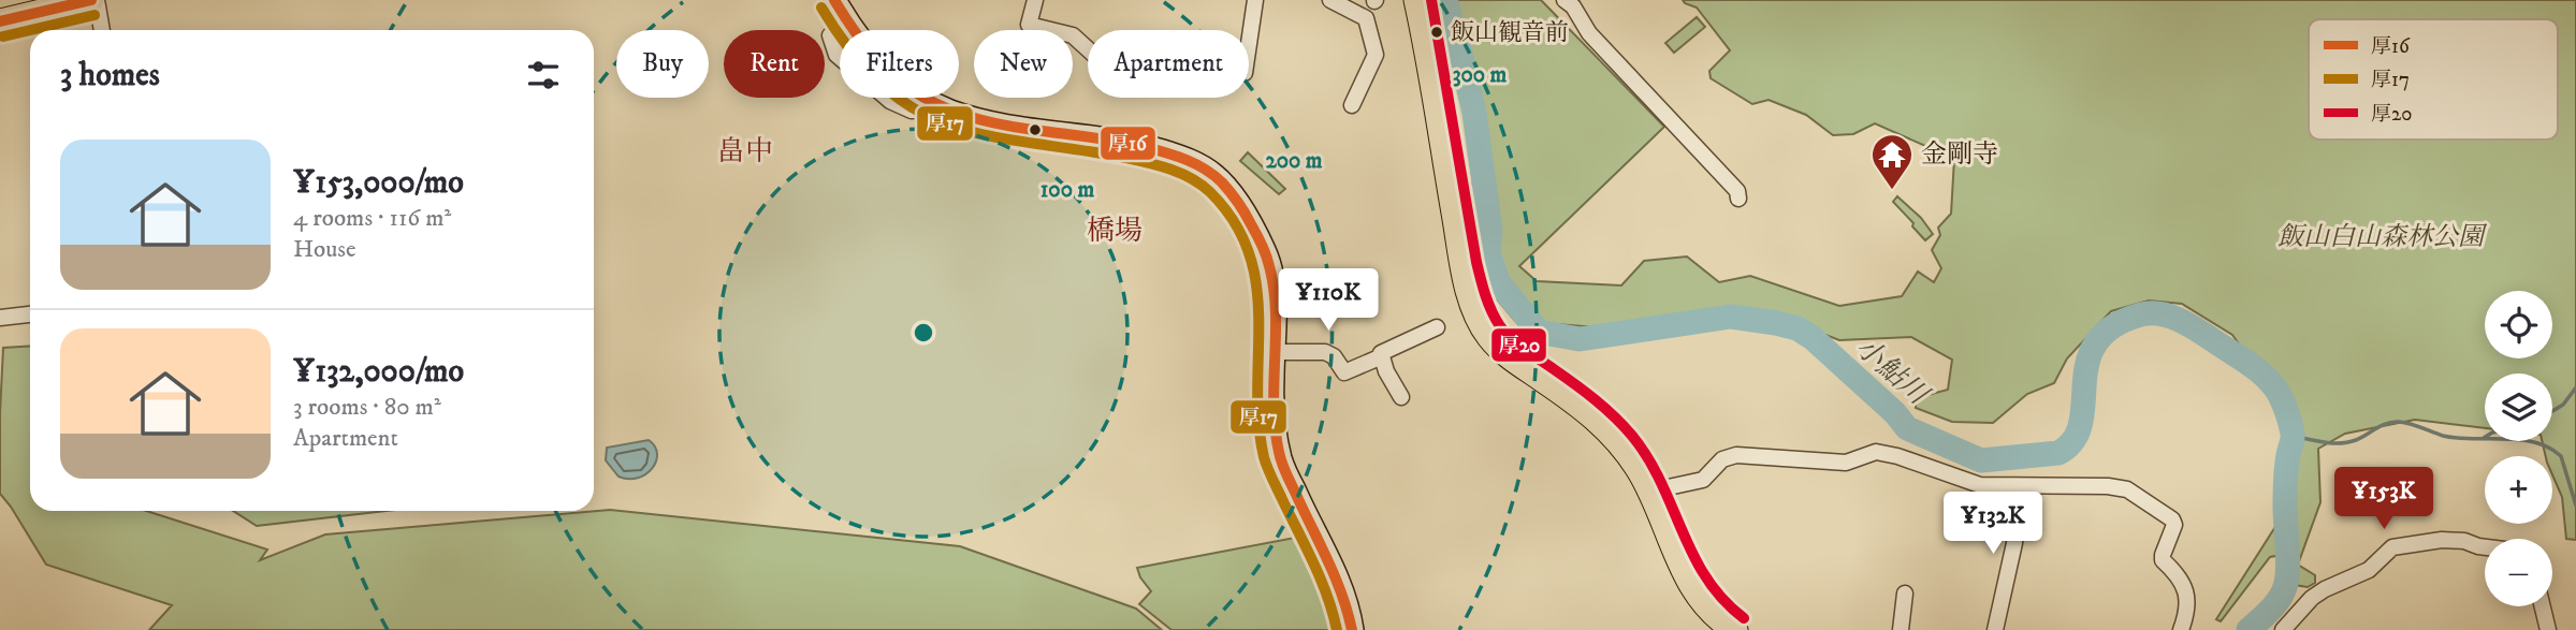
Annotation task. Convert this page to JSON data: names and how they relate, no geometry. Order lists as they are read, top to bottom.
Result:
{
  "districts": ["畠中", "橋場"],
  "water": ["小鮎川"],
  "parks": ["飯山白山森林公園"],
  "places": {
    "other": ["飯山観音前"],
    "temple": ["金剛寺"]
  },
  "lines": ["transit line 厚16", "transit line 厚20", "transit line 厚17"],
  "legend": ["厚16", "厚17", "厚20"],
  "page": {
    "chip": [
      "Buy",
      "Rent",
      "Filters",
      "New",
      "Apartment"
    ],
    "heading": "3 homes",
    "list": [
      {
        "name": "¥153,000/mo",
        "note": "4 rooms · 116 m² · House"
      },
      {
        "name": "¥132,000/mo",
        "note": "3 rooms · 80 m² · Apartment"
      }
    ],
    "price": ["¥110K", "¥153K", "¥132K"],
    "map_buttons": ["+", "−"]
  },
  "rings": ["300 m", "200 m", "100 m"]
}
